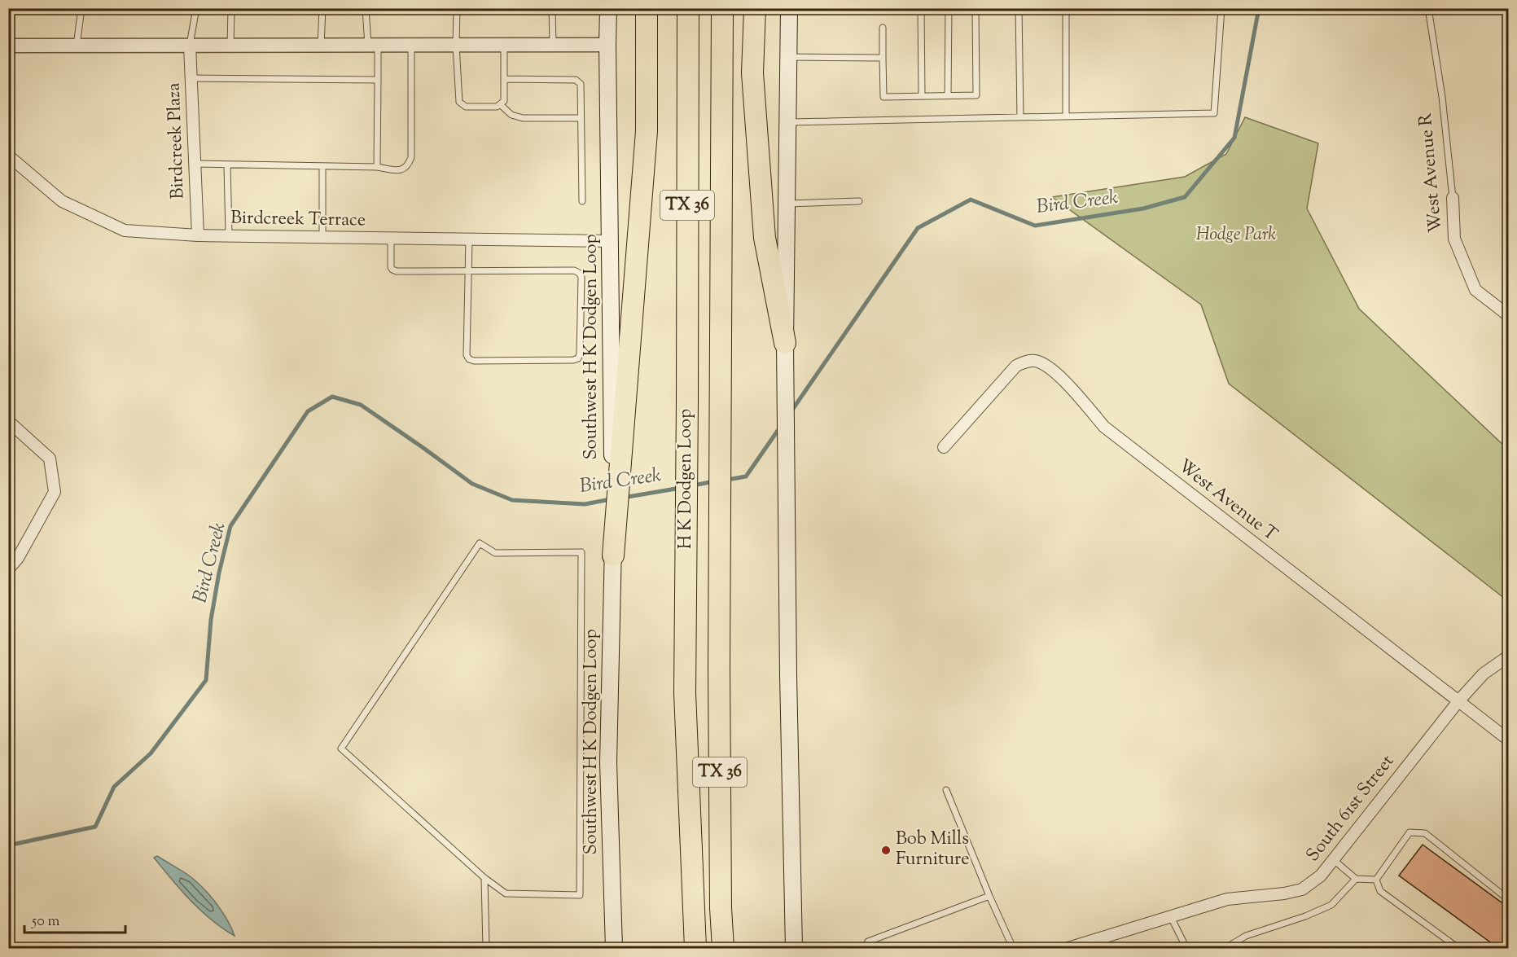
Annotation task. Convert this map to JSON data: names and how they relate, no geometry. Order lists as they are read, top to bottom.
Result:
{
  "streets": {
    "highway": ["TX 36", "H K Dodgen Loop"],
    "main road": ["Southwest H K Dodgen Loop"],
    "street": [
      "Birdcreek Plaza",
      "West Avenue R",
      "Birdcreek Terrace",
      "West Avenue T",
      "South 61st Street"
    ]
  },
  "crossings": [
    ["Birdcreek Plaza", "Birdcreek Terrace"],
    ["Birdcreek Terrace", "Southwest H K Dodgen Loop"],
    ["West Avenue T", "South 61st Street"]
  ],
  "water": ["Bird Creek"],
  "parks": ["Hodge Park"],
  "places": ["Bob Mills Furniture"],
  "scale_bar": "50 m"
}
